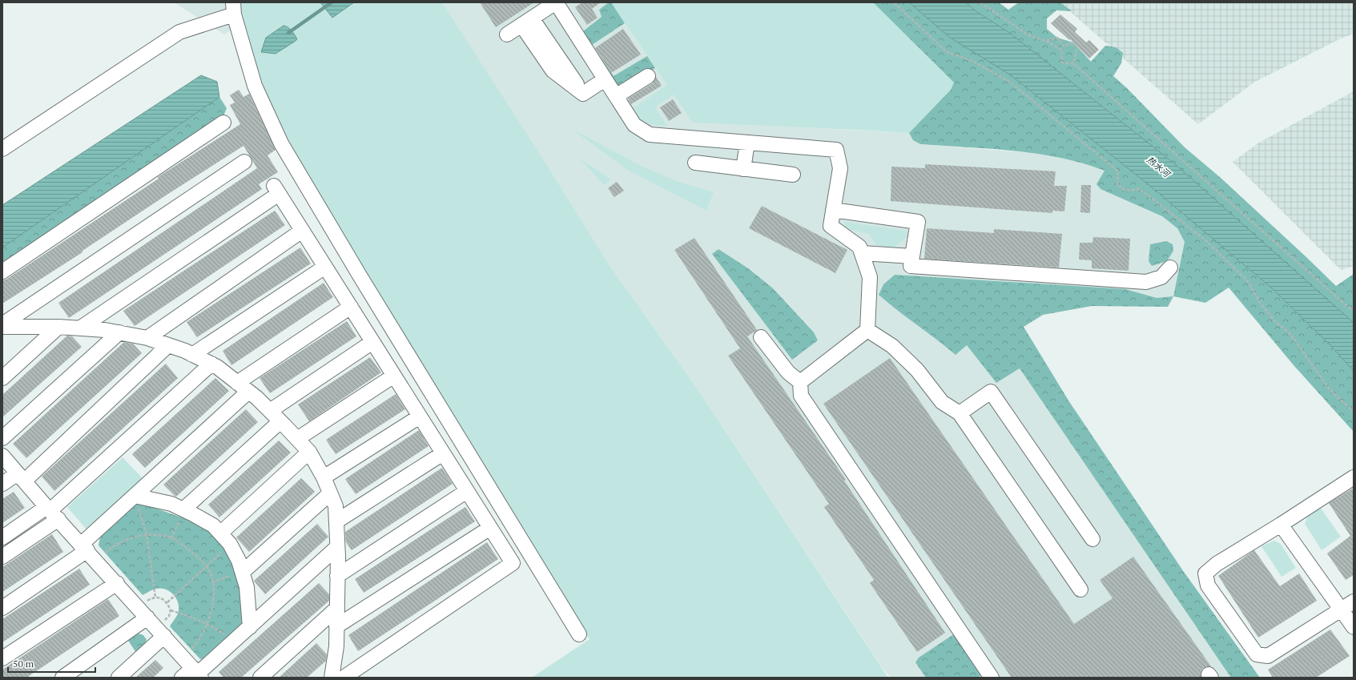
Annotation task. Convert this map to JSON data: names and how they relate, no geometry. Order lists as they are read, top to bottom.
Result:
{
  "water": ["热水河"],
  "scale_bar": "50 m"
}
